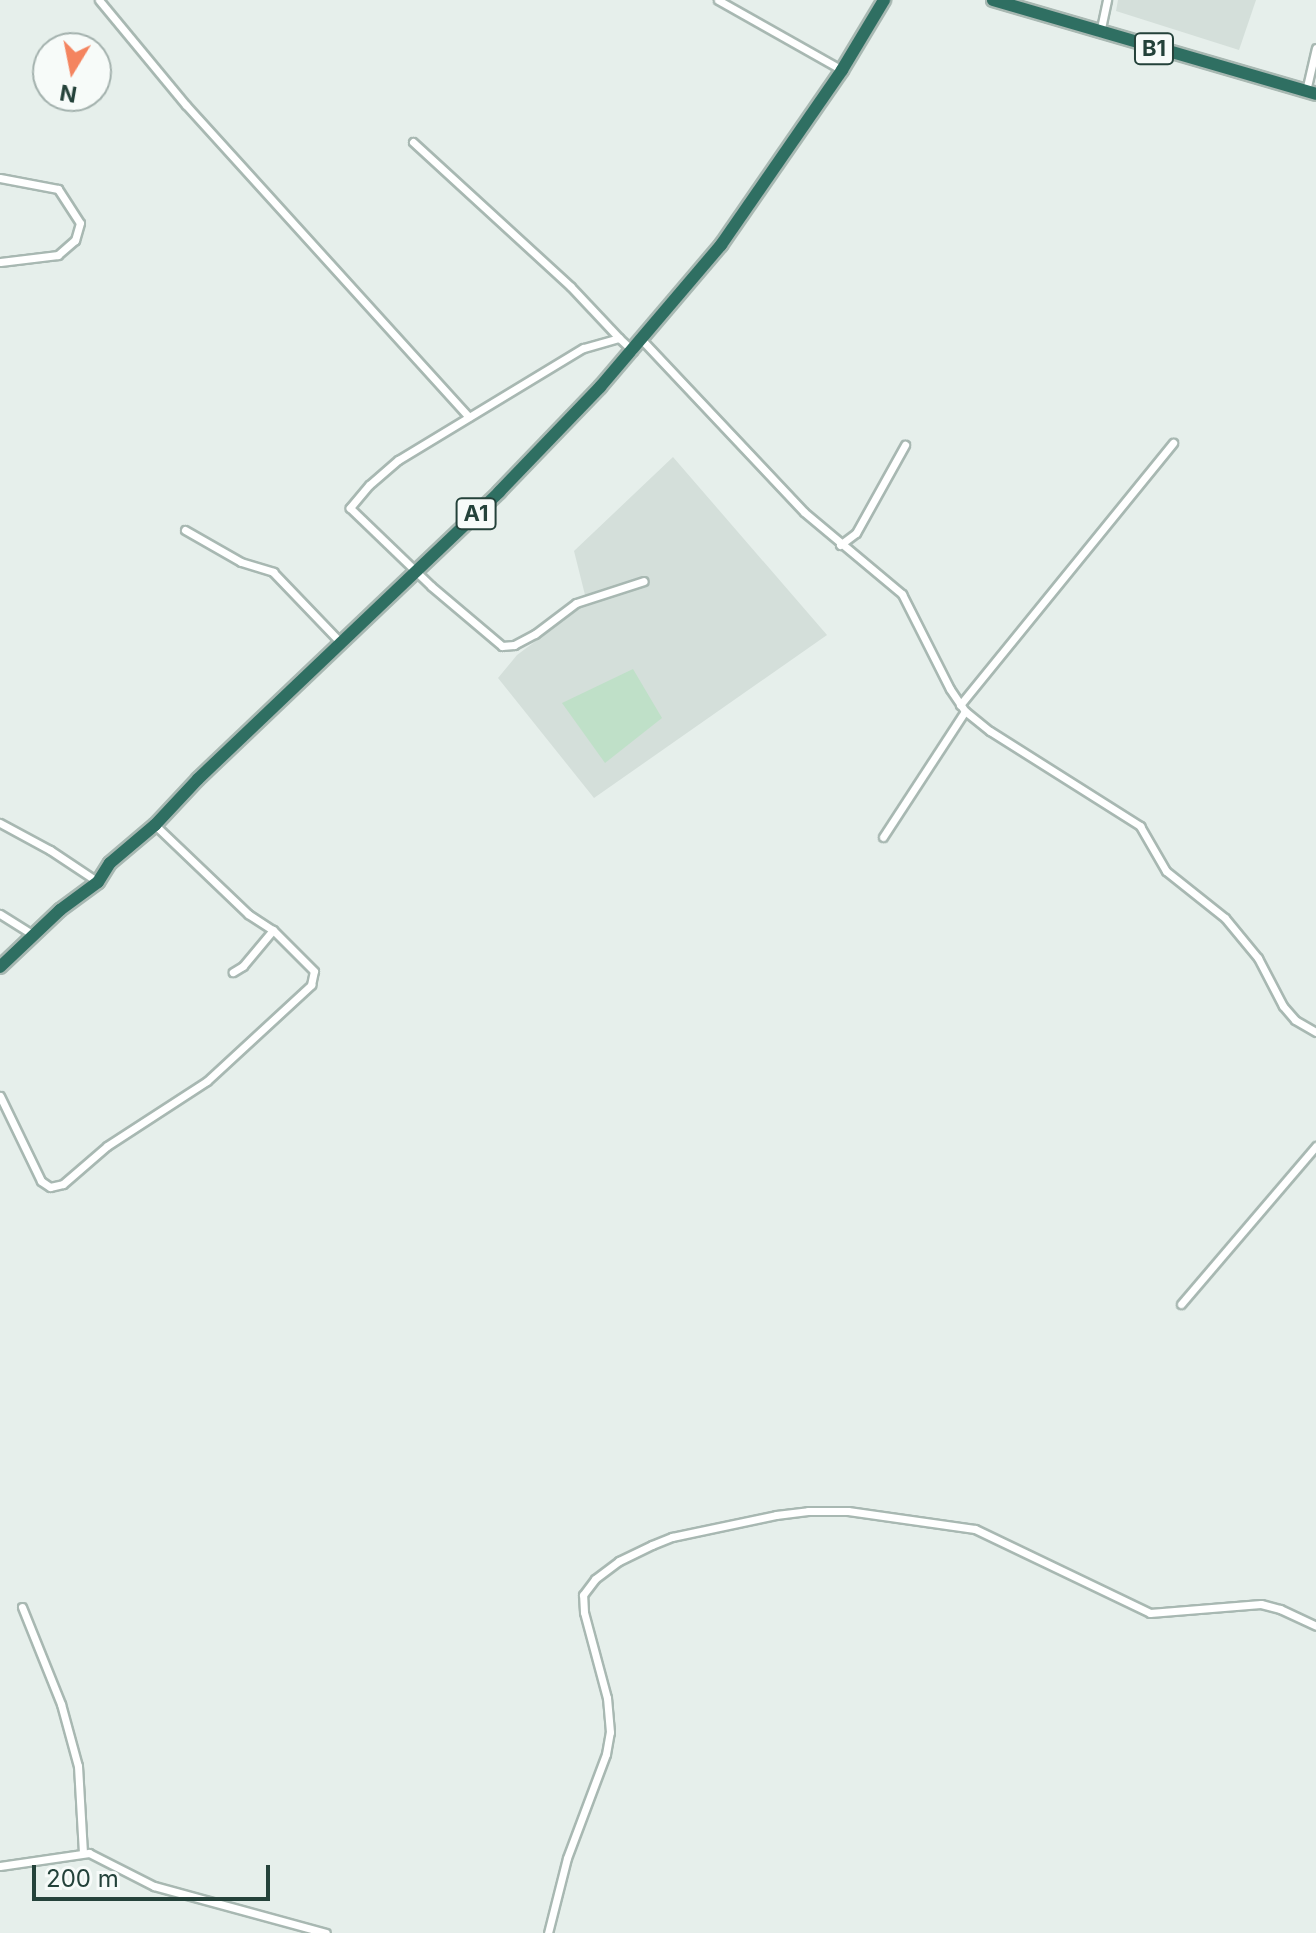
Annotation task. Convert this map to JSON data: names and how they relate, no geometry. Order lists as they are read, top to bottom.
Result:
{
  "streets": {
    "highway": ["B1", "A1"]
  },
  "scale_bar": "200 m",
  "north": "bottom"
}
